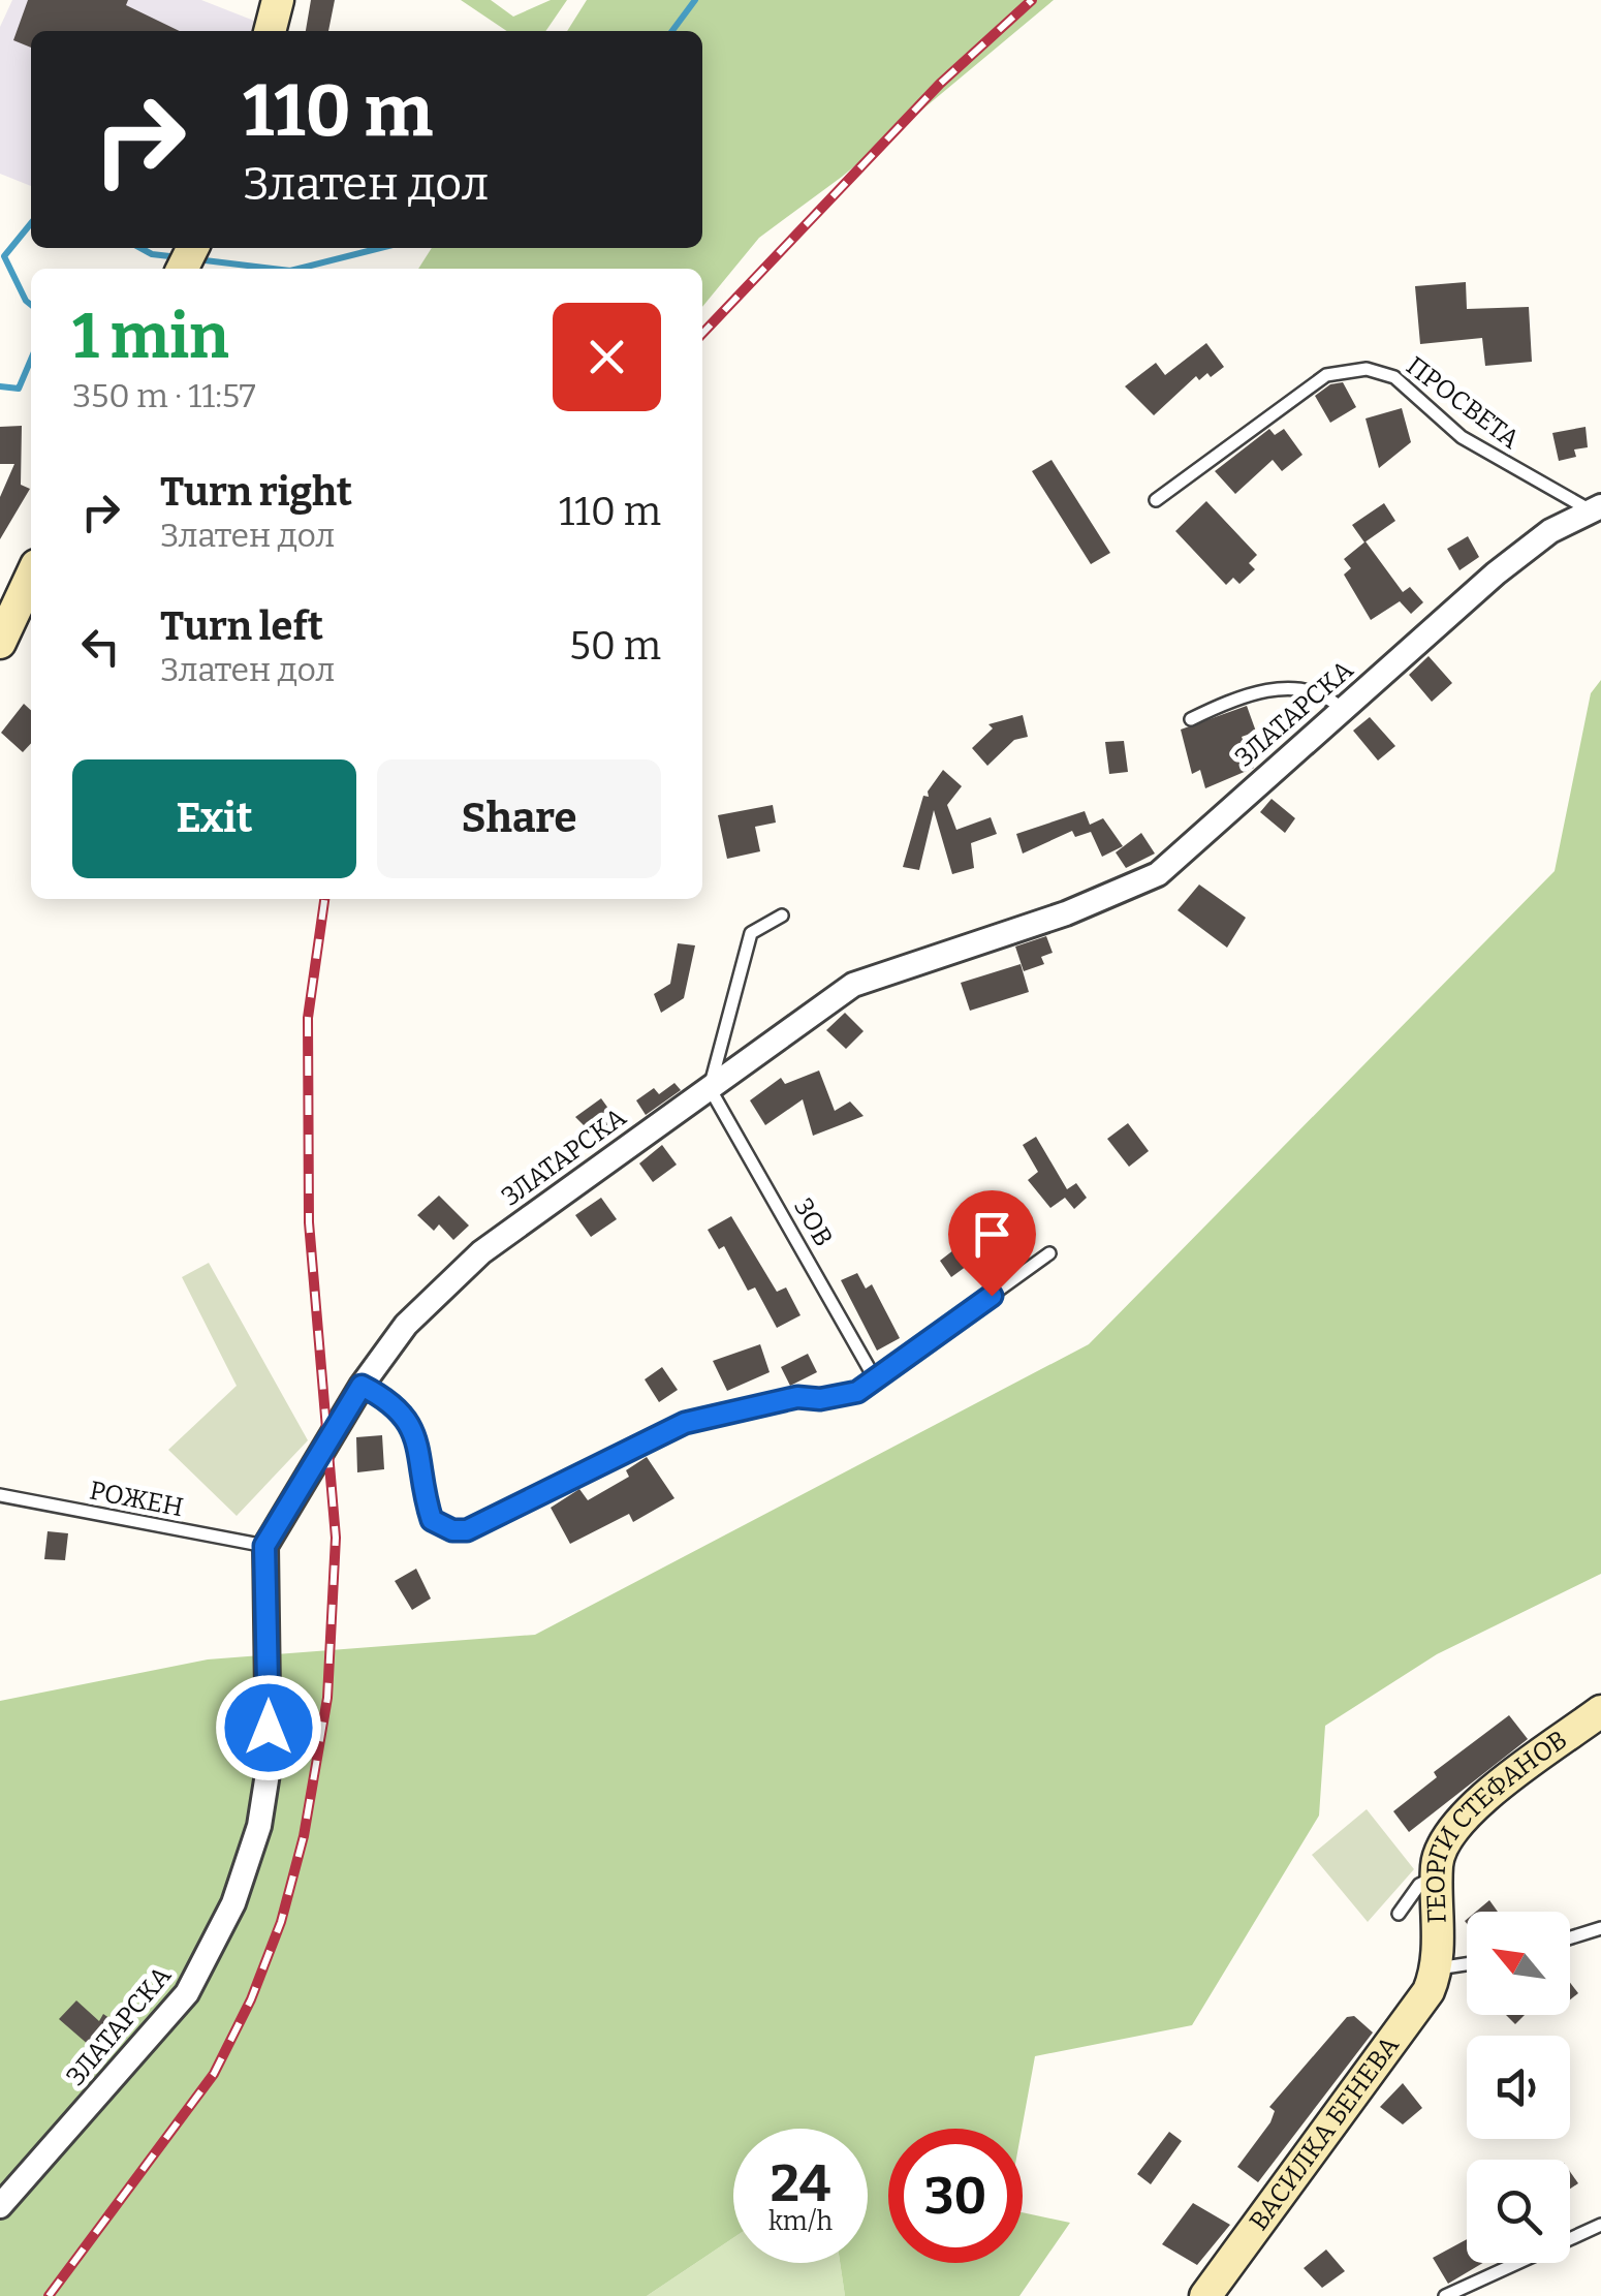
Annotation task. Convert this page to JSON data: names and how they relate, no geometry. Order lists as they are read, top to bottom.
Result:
{
  "streets": {
    "street": ["ЗЛАТАРСКА", "ГЕОРГИ СТЕФАНОВ", "ВАСИЛКА БЕНЕВА"],
    "lane": ["ПРОСВЕТА", "ЗОВ", "РОЖЕН"]
  },
  "crossings": [
    ["ПРОСВЕТА", "ЗЛАТАРСКА"],
    ["ЗЛАТАРСКА", "ЗОВ"],
    ["ЗЛАТАРСКА", "РОЖЕН"],
    ["ГЕОРГИ СТЕФАНОВ", "ВАСИЛКА БЕНЕВА"]
  ],
  "north": "top left",
  "page": {
    "turn": ["110 m", "Златен дол"],
    "heading": ["1 min", "350 m · 11:57"],
    "list": [
      {
        "name": "Turn right",
        "note": "Златен дол",
        "value": "110 m"
      },
      {
        "name": "Turn left",
        "note": "Златен дол",
        "value": "50 m"
      }
    ],
    "buttons": ["Exit", "Share"],
    "speed": "24 km/h",
    "limit": "30"
  }
}
